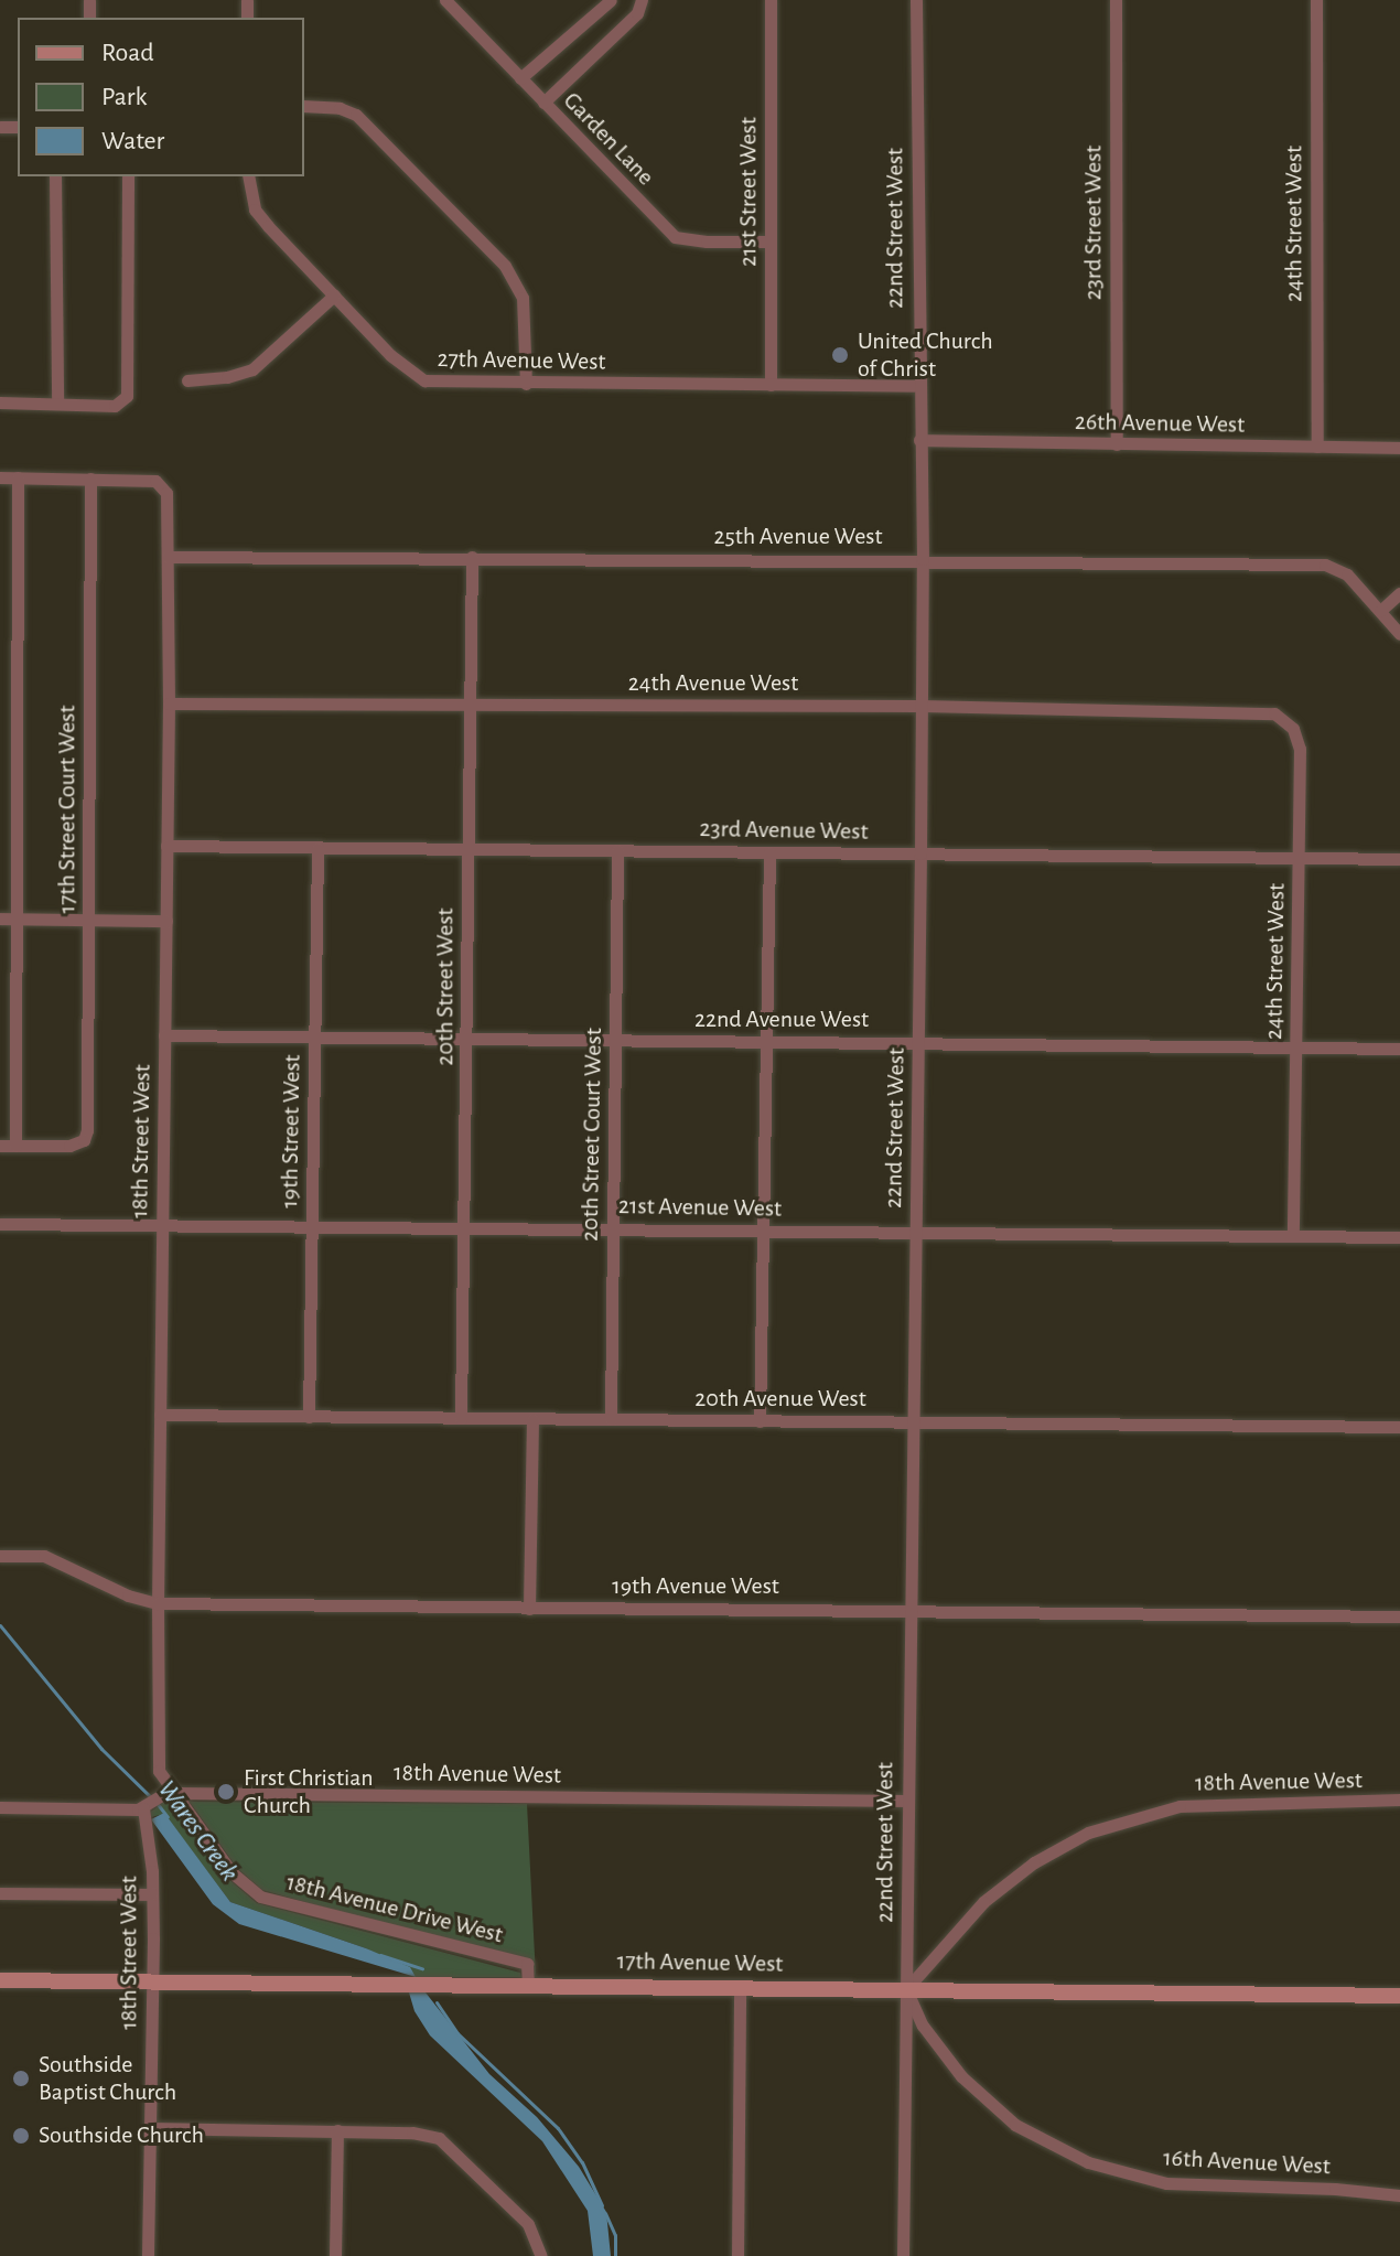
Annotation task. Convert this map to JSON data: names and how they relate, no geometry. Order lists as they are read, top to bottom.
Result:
{
  "streets": {
    "street": [
      "Garden Lane",
      "21st Street West",
      "23rd Street West",
      "24th Street West",
      "22nd Street West",
      "27th Avenue West",
      "26th Avenue West",
      "25th Avenue West",
      "24th Avenue West",
      "17th Street Court West",
      "23rd Avenue West",
      "20th Street West",
      "22nd Avenue West",
      "19th Street West",
      "20th Street Court West",
      "18th Street West",
      "21st Avenue West",
      "20th Avenue West",
      "19th Avenue West",
      "18th Avenue West",
      "18th Avenue Drive West",
      "17th Avenue West",
      "16th Avenue West"
    ]
  },
  "crossings": [
    ["Garden Lane", "21st Street West"],
    ["21st Street West", "27th Avenue West"],
    ["23rd Street West", "26th Avenue West"],
    ["24th Street West", "26th Avenue West"],
    ["24th Street West", "24th Avenue West"],
    ["24th Street West", "23rd Avenue West"],
    ["24th Street West", "22nd Avenue West"],
    ["24th Street West", "21st Avenue West"],
    ["22nd Street West", "27th Avenue West"],
    ["22nd Street West", "26th Avenue West"],
    ["22nd Street West", "25th Avenue West"],
    ["22nd Street West", "24th Avenue West"],
    ["22nd Street West", "23rd Avenue West"],
    ["22nd Street West", "22nd Avenue West"],
    ["22nd Street West", "21st Avenue West"],
    ["22nd Street West", "20th Avenue West"],
    ["22nd Street West", "19th Avenue West"],
    ["22nd Street West", "18th Avenue West"],
    ["22nd Street West", "17th Avenue West"],
    ["22nd Street West", "16th Avenue West"],
    ["25th Avenue West", "20th Street West"],
    ["25th Avenue West", "18th Street West"],
    ["24th Avenue West", "20th Street West"],
    ["24th Avenue West", "18th Street West"],
    ["17th Street Court West", "18th Street West"],
    ["23rd Avenue West", "20th Street West"],
    ["23rd Avenue West", "19th Street West"],
    ["23rd Avenue West", "20th Street Court West"],
    ["23rd Avenue West", "18th Street West"],
    ["20th Street West", "22nd Avenue West"],
    ["20th Street West", "21st Avenue West"],
    ["20th Street West", "20th Avenue West"],
    ["22nd Avenue West", "19th Street West"],
    ["22nd Avenue West", "20th Street Court West"],
    ["22nd Avenue West", "18th Street West"],
    ["19th Street West", "21st Avenue West"],
    ["19th Street West", "20th Avenue West"],
    ["20th Street Court West", "21st Avenue West"],
    ["20th Street Court West", "20th Avenue West"],
    ["18th Street West", "21st Avenue West"],
    ["18th Street West", "20th Avenue West"],
    ["18th Street West", "19th Avenue West"],
    ["18th Street West", "18th Avenue West"],
    ["18th Street West", "18th Avenue Drive West"],
    ["18th Street West", "17th Avenue West"],
    ["18th Avenue West", "18th Avenue Drive West"],
    ["18th Avenue West", "17th Avenue West"],
    ["18th Avenue West", "16th Avenue West"],
    ["18th Avenue Drive West", "17th Avenue West"],
    ["17th Avenue West", "16th Avenue West"]
  ],
  "water": ["Wares Creek"],
  "places": [
    "United Church of Christ",
    "First Christian Church",
    "Southside Baptist Church",
    "Southside Church"
  ],
  "legend": ["Road", "Park", "Water"]
}
